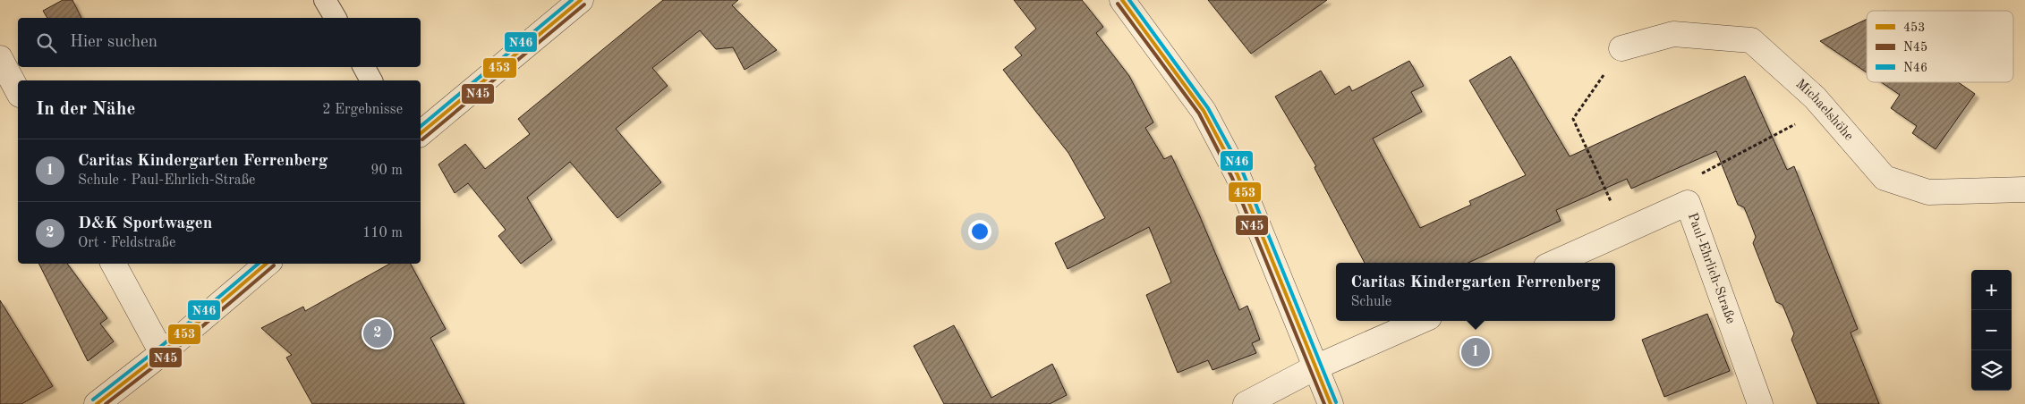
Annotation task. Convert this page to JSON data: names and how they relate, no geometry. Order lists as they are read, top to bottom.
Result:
{
  "streets": {
    "street": ["Michaelshöhe", "Paul-Ehrlich-Straße"]
  },
  "lines": ["transit line 453", "transit line N46", "transit line N45"],
  "legend": ["453", "N45", "N46"],
  "page": {
    "search": "Hier suchen",
    "heading": ["In der Nähe", "2 Ergebnisse"],
    "list": [
      {
        "mark": "1",
        "name": "Caritas Kindergarten Ferrenberg",
        "note": "Schule · Paul-Ehrlich-Straße",
        "value": "90 m"
      },
      {
        "mark": "2",
        "name": "D&K Sportwagen",
        "note": "Ort · Feldstraße",
        "value": "110 m"
      }
    ],
    "popup": ["Caritas Kindergarten Ferrenberg", "Schule"],
    "map_buttons": ["+", "−"],
    "pins": ["2", "1"]
  }
}
